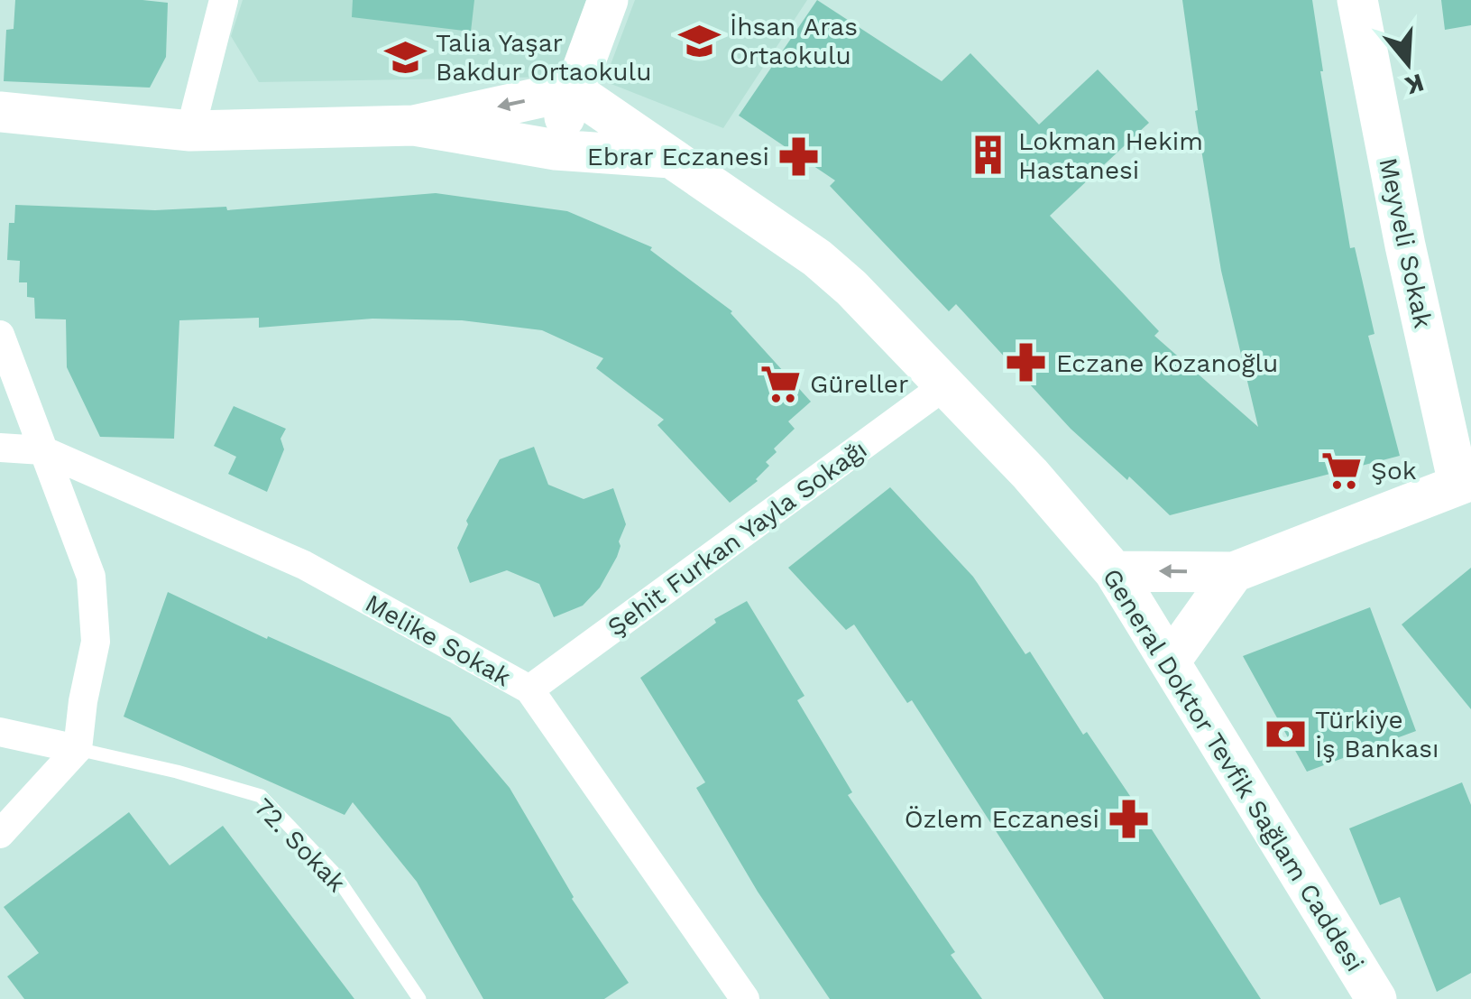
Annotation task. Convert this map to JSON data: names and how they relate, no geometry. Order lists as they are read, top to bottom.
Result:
{
  "streets": {
    "main road": ["Meyveli Sokak", "General Doktor Tevfik Sağlam Caddesi"],
    "street": ["Şehit Furkan Yayla Sokağı", "Melike Sokak"],
    "lane": ["72. Sokak"]
  },
  "crossings": [
    ["Şehit Furkan Yayla Sokağı", "Melike Sokak"],
    ["Şehit Furkan Yayla Sokağı", "General Doktor Tevfik Sağlam Caddesi"]
  ],
  "places": {
    "school or university": ["İhsan Aras Ortaokulu", "Talia Yaşar Bakdur Ortaokulu"],
    "building": ["Lokman Hekim Hastanesi"],
    "pharmacy": ["Ebrar Eczanesi", "Eczane Kozanoğlu", "Özlem Eczanesi"],
    "supermarket": ["Güreller", "Şok"],
    "bank": ["Türkiye İş Bankası"]
  },
  "north": "bottom"
}
